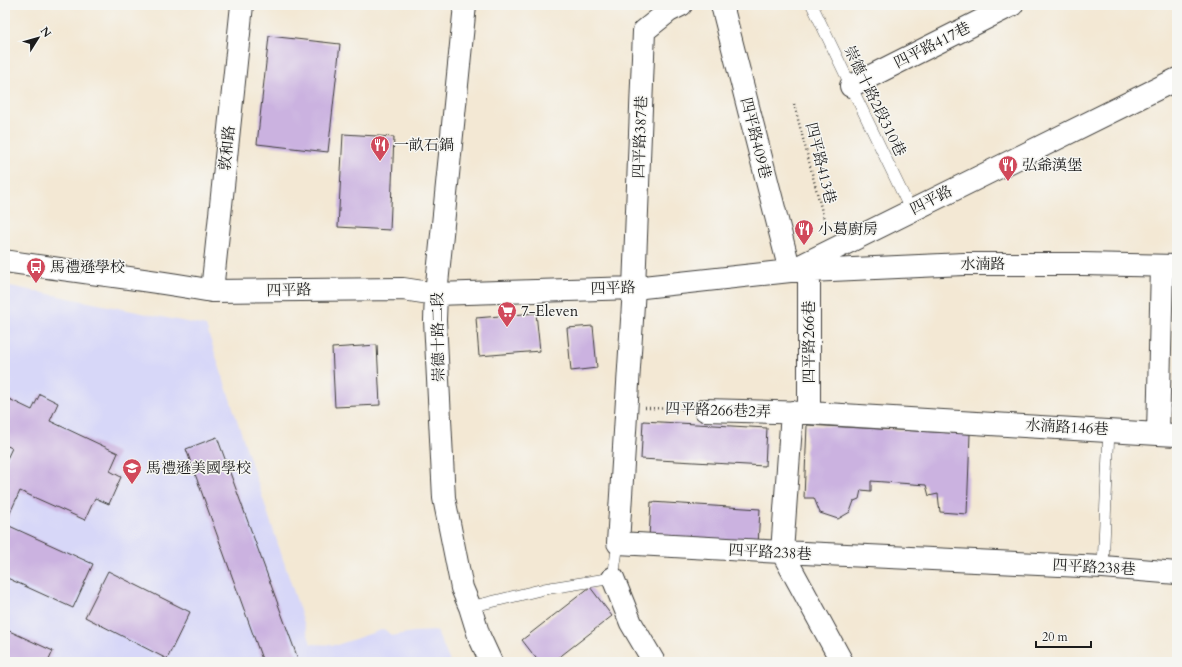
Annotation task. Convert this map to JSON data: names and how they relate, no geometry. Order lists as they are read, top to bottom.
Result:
{
  "streets": {
    "street": [
      "四平路417巷",
      "四平路387巷",
      "四平路409巷",
      "敦和路",
      "四平路",
      "水湳路",
      "崇德十路二段",
      "四平路266巷",
      "四平路266巷2弄",
      "水湳路146巷",
      "四平路238巷"
    ],
    "lane": ["崇德十路2段310巷"],
    "path": ["四平路413巷"]
  },
  "crossings": [
    ["四平路417巷", "崇德十路2段310巷"],
    ["崇德十路2段310巷", "四平路"],
    ["四平路387巷", "四平路"],
    ["四平路409巷", "四平路"],
    ["四平路409巷", "水湳路"],
    ["四平路409巷", "四平路266巷"],
    ["敦和路", "四平路"],
    ["四平路413巷", "四平路"],
    ["四平路", "水湳路"],
    ["四平路", "崇德十路二段"],
    ["四平路", "四平路266巷"],
    ["水湳路", "四平路266巷"],
    ["水湳路", "水湳路146巷"],
    ["四平路266巷", "四平路266巷2弄"],
    ["四平路266巷", "水湳路146巷"],
    ["四平路266巷", "四平路238巷"],
    ["四平路266巷2弄", "水湳路146巷"]
  ],
  "places": {
    "restaurant": ["一畝石鍋", "弘爺漢堡", "小葛廚房"],
    "bus stop": ["馬禮遜學校"],
    "supermarket": ["7-Eleven"],
    "school or university": ["馬禮遜美國學校"]
  },
  "scale_bar": "20 m",
  "north": "top right"
}
